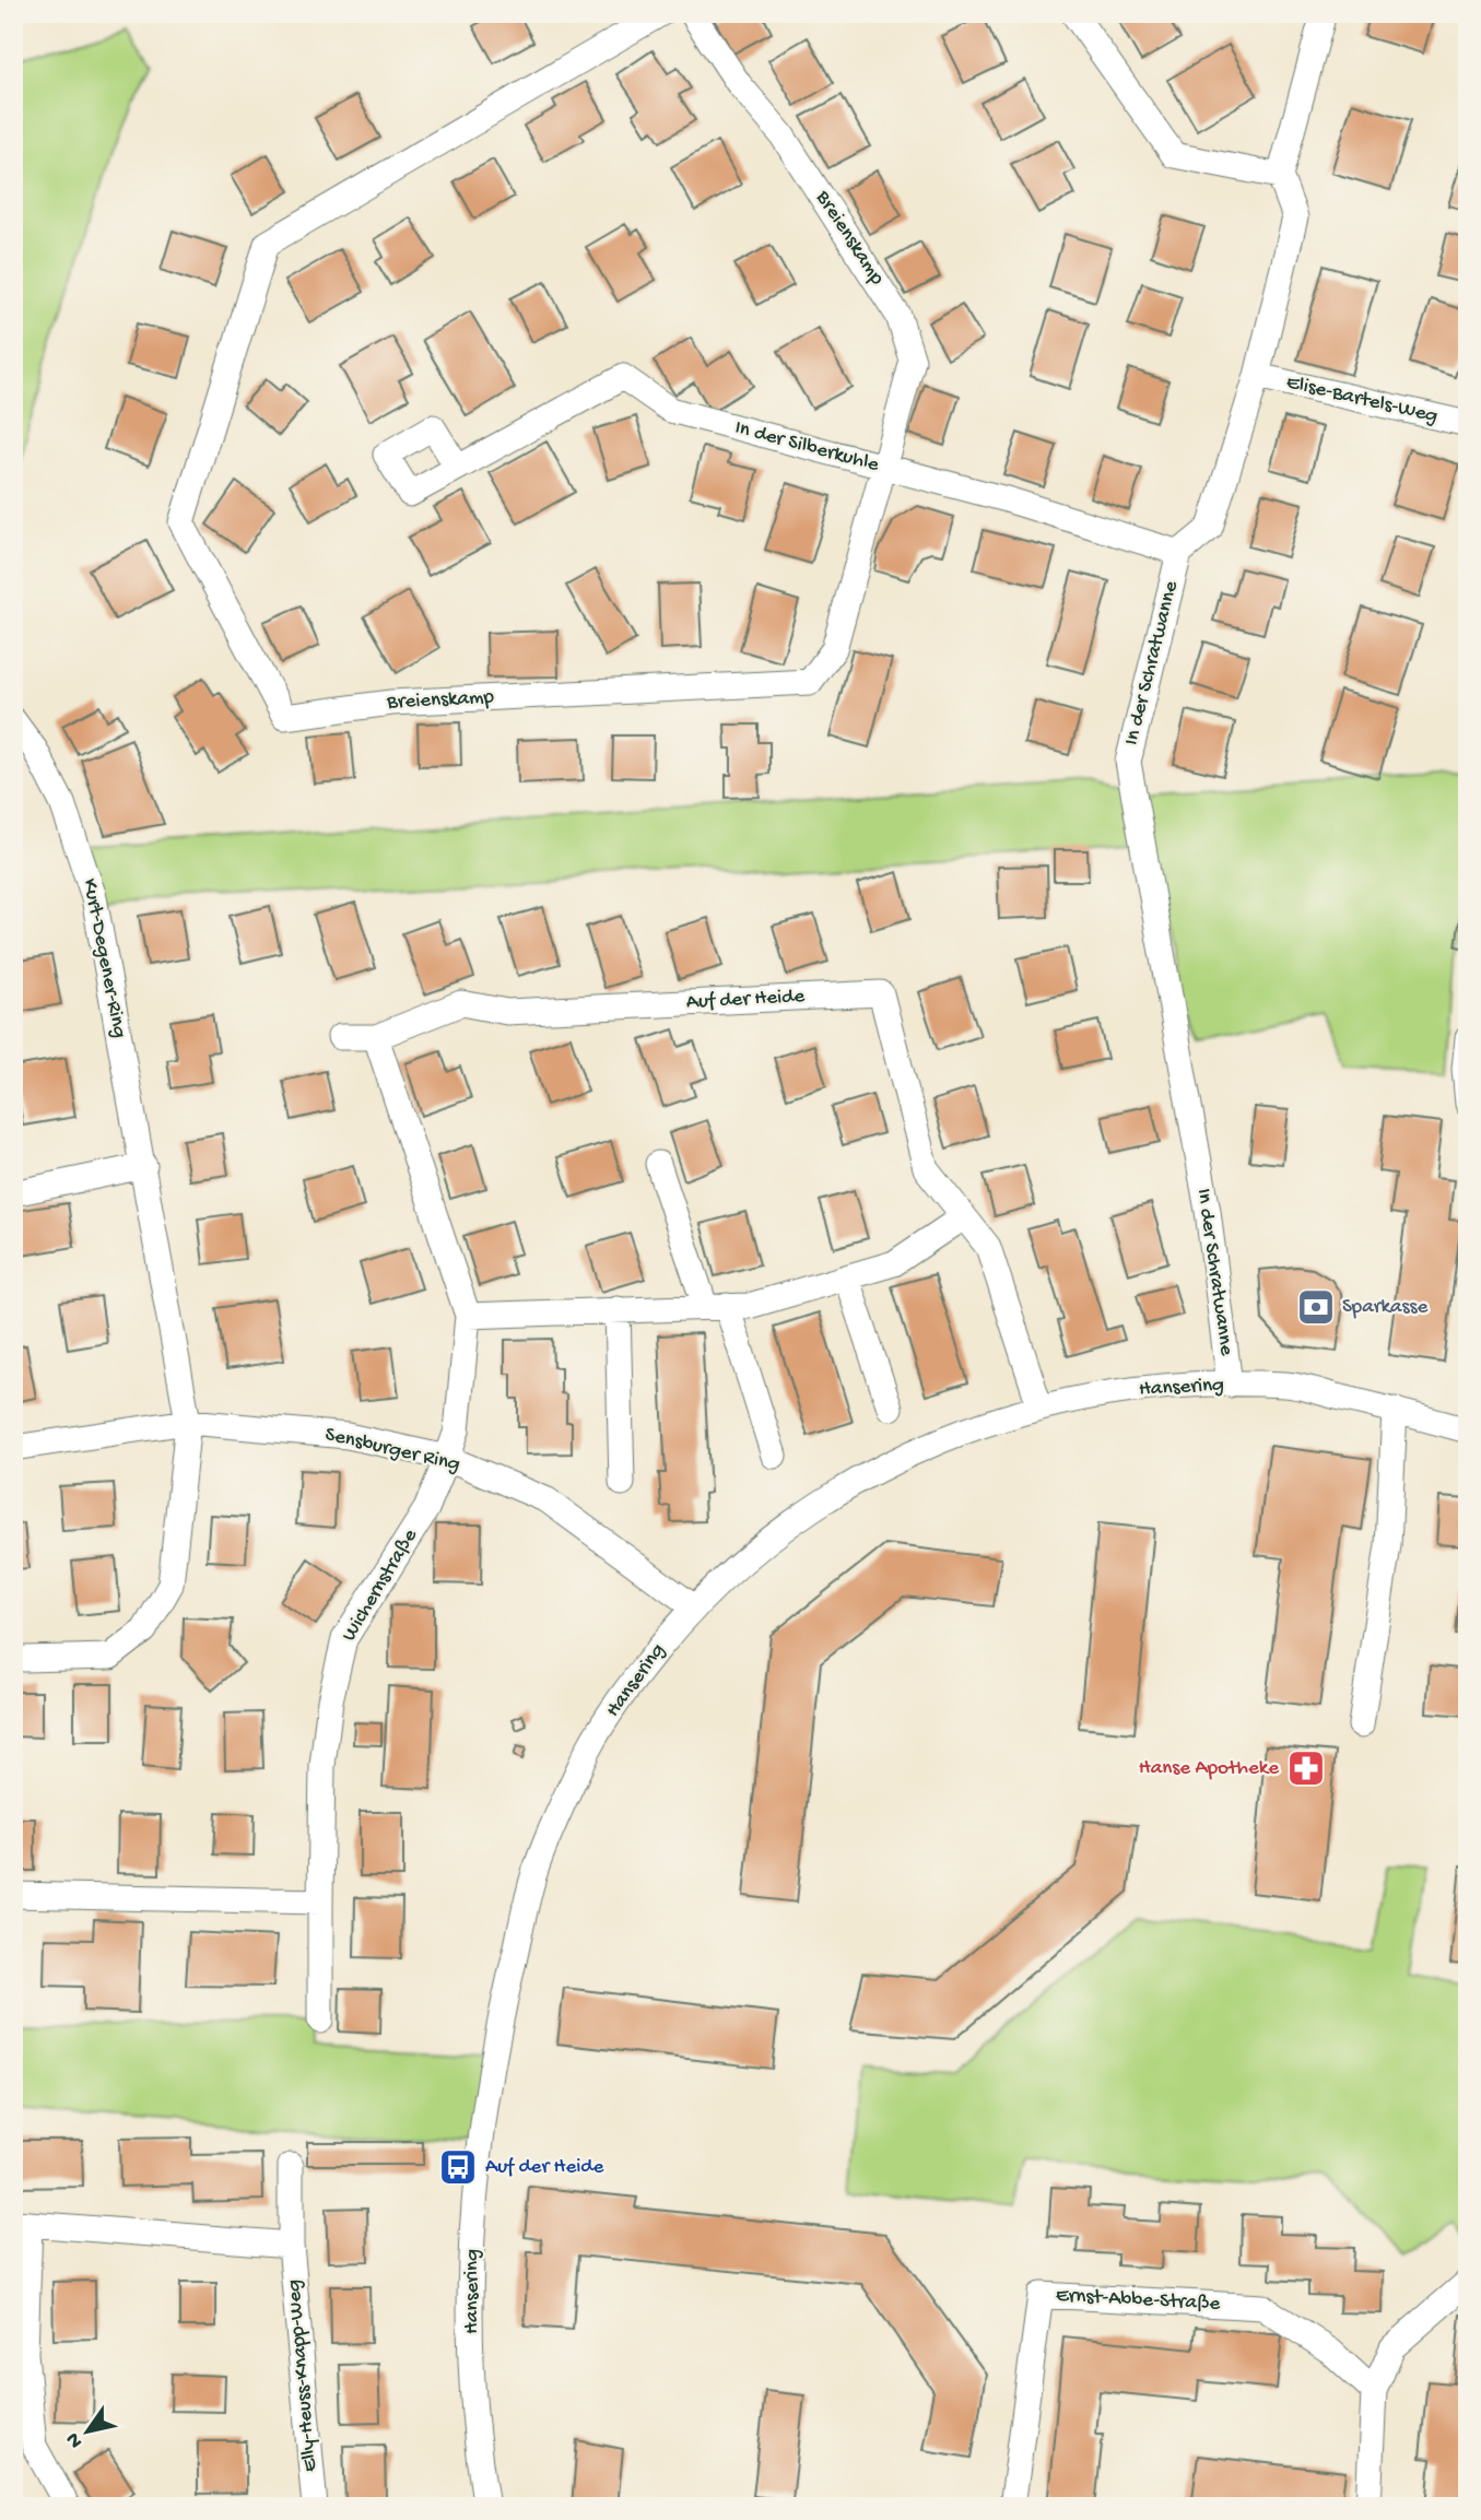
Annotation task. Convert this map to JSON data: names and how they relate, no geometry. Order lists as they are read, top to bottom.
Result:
{
  "streets": {
    "street": [
      "Breienskamp",
      "Elise-Bartels-Weg",
      "In der Silberkuhle",
      "In der Schratwanne",
      "Kurt-Degener-Ring",
      "Auf der Heide",
      "Hansering",
      "Sensburger Ring",
      "Wichernstraße",
      "Ernst-Abbe-Straße",
      "Elly-Heuss-Knapp-Weg"
    ]
  },
  "crossings": [
    ["Breienskamp", "In der Silberkuhle"],
    ["Elise-Bartels-Weg", "In der Schratwanne"],
    ["In der Silberkuhle", "In der Schratwanne"],
    ["In der Schratwanne", "Hansering"],
    ["Kurt-Degener-Ring", "Sensburger Ring"],
    ["Auf der Heide", "Hansering"],
    ["Hansering", "Sensburger Ring"],
    ["Sensburger Ring", "Wichernstraße"]
  ],
  "places": {
    "bank": ["Sparkasse"],
    "pharmacy": ["Hanse Apotheke"],
    "bus stop": ["Auf der Heide"]
  },
  "north": "bottom left"
}
